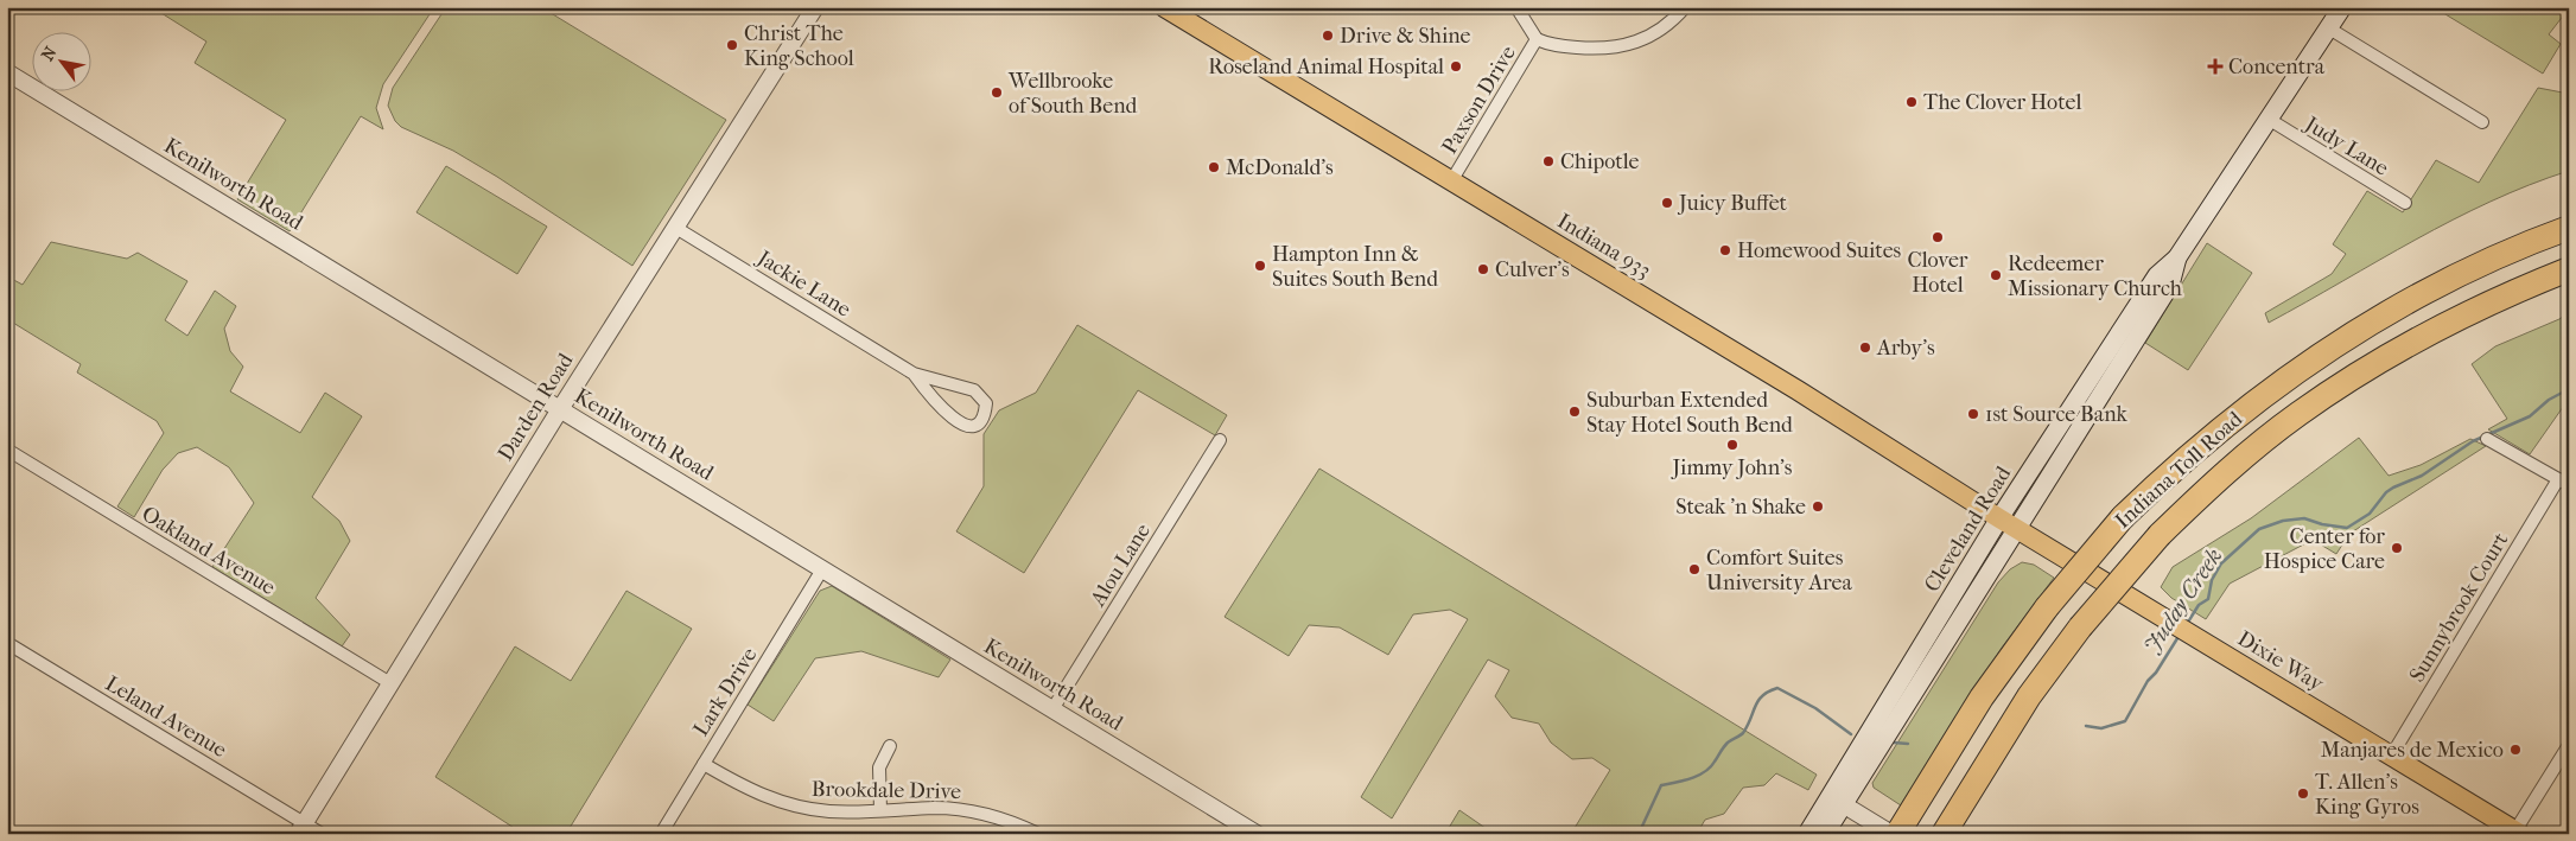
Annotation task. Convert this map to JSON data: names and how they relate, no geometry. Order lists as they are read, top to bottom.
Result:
{
  "streets": {
    "highway": ["Indiana Toll Road"],
    "main road": ["Indiana 933", "Cleveland Road", "Dixie Way"],
    "street": [
      "Paxson Drive",
      "Judy Lane",
      "Kenilworth Road",
      "Jackie Lane",
      "Darden Road",
      "Oakland Avenue",
      "Alou Lane",
      "Sunnybrook Court",
      "Lark Drive",
      "Leland Avenue",
      "Brookdale Drive"
    ]
  },
  "crossings": [
    ["Paxson Drive", "Indiana 933"],
    ["Judy Lane", "Cleveland Road"],
    ["Kenilworth Road", "Darden Road"],
    ["Kenilworth Road", "Alou Lane"],
    ["Kenilworth Road", "Lark Drive"],
    ["Indiana 933", "Cleveland Road"],
    ["Indiana 933", "Dixie Way"],
    ["Jackie Lane", "Darden Road"],
    ["Darden Road", "Oakland Avenue"],
    ["Darden Road", "Leland Avenue"],
    ["Cleveland Road", "Dixie Way"],
    ["Sunnybrook Court", "Dixie Way"],
    ["Lark Drive", "Brookdale Drive"]
  ],
  "water": ["Juday Creek"],
  "places": {
    "other": [
      "Drive & Shine",
      "Christ The King School",
      "Roseland Animal Hospital",
      "Wellbrooke of South Bend",
      "The Clover Hotel",
      "Chipotle",
      "McDonald's",
      "Juicy Buffet",
      "Clover Hotel",
      "Homewood Suites",
      "Hampton Inn & Suites South Bend",
      "Culver's",
      "Redeemer Missionary Church",
      "Arby's",
      "Suburban Extended Stay Hotel South Bend",
      "1st Source Bank",
      "Jimmy John's",
      "Steak 'n Shake",
      "Center for Hospice Care",
      "Comfort Suites University Area",
      "Manjares de Mexico",
      "T. Allen's King Gyros"
    ],
    "health": ["Concentra"]
  },
  "north": "top left"
}
